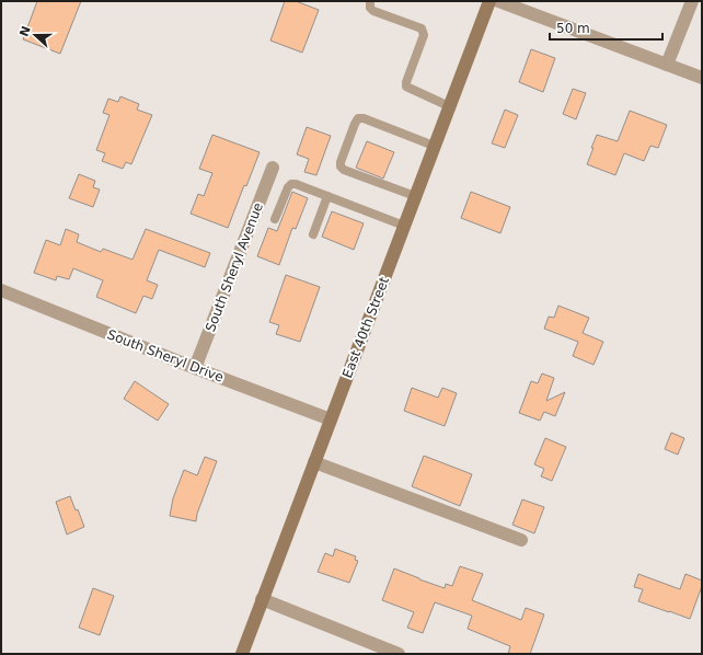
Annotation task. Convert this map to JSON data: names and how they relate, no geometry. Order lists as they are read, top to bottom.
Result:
{
  "streets": {
    "main road": ["East 40th Street"],
    "street": ["South Sheryl Avenue", "South Sheryl Drive"]
  },
  "crossings": [
    ["South Sheryl Avenue", "South Sheryl Drive"],
    ["East 40th Street", "South Sheryl Drive"]
  ],
  "scale_bar": "50 m",
  "north": "left"
}
